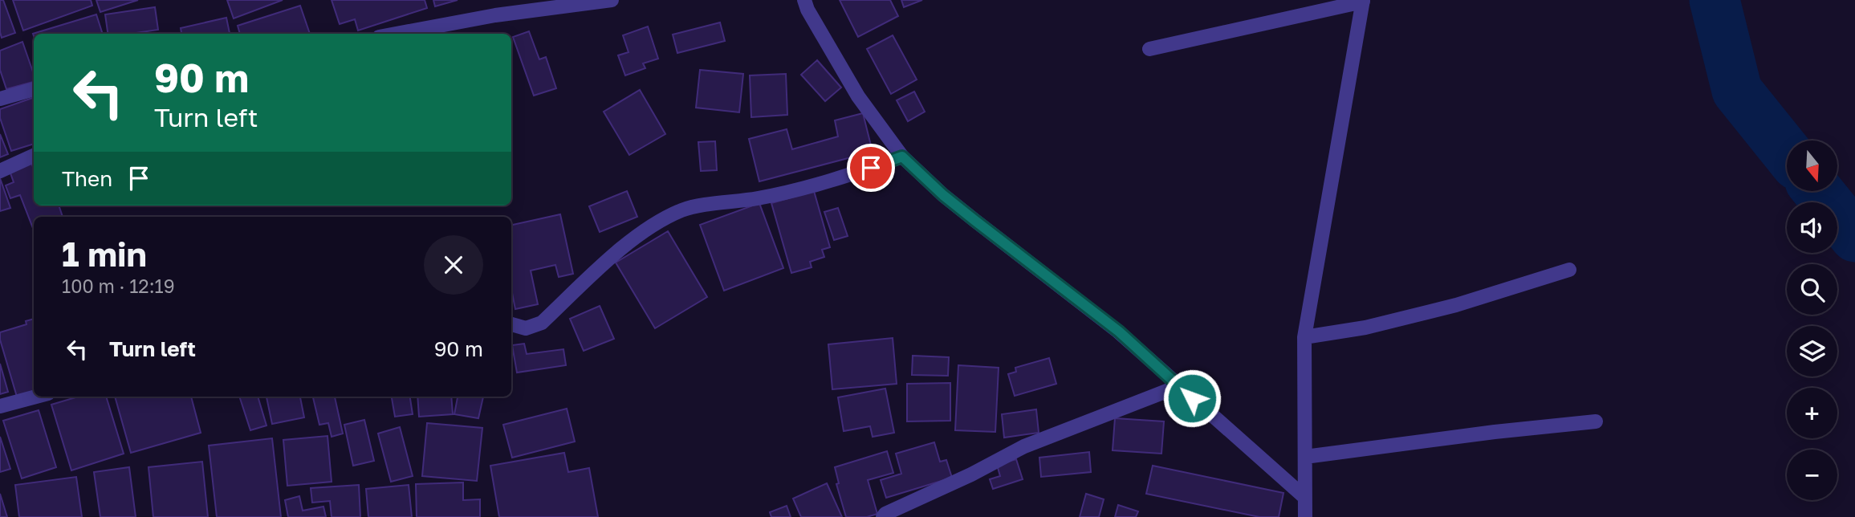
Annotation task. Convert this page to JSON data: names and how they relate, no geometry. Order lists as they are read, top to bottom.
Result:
{
  "north": "bottom",
  "page": {
    "turn": ["90 m", "Turn left"],
    "map_buttons": ["+", "−"],
    "then": "Then",
    "heading": ["1 min", "100 m · 12:19"],
    "list": [
      {
        "name": "Turn left",
        "value": "90 m"
      }
    ]
  }
}
